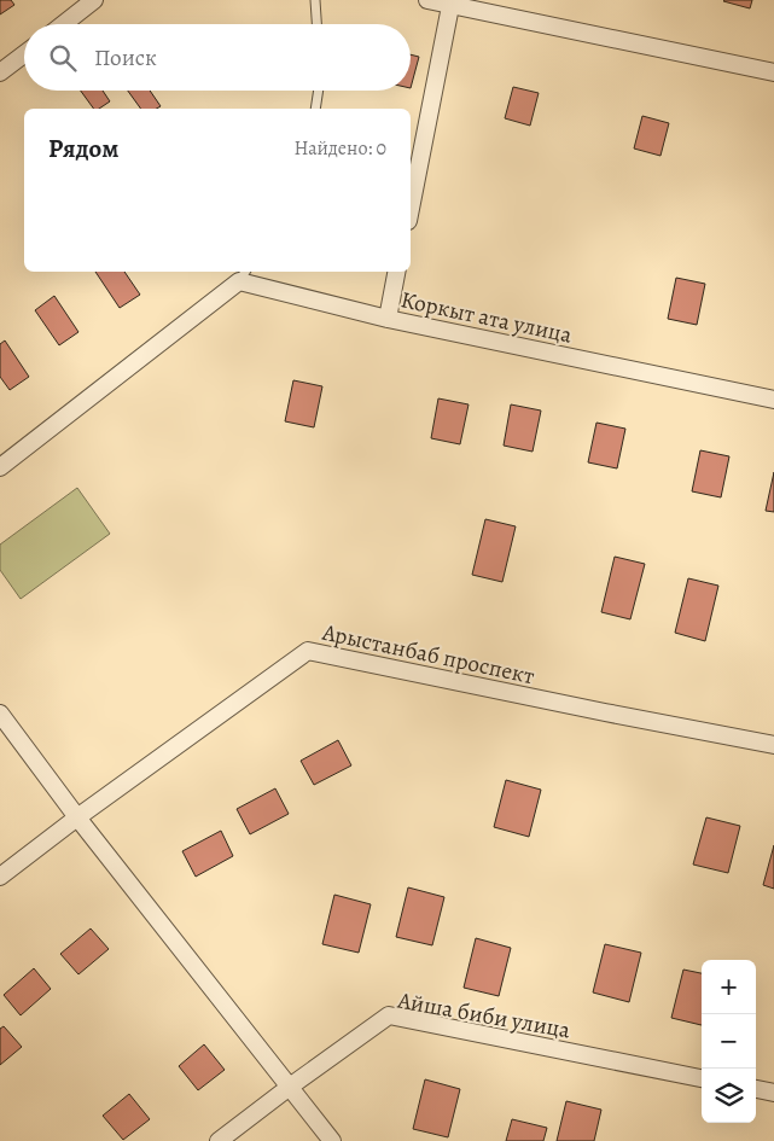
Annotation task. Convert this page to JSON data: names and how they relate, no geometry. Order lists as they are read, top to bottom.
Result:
{
  "streets": {
    "street": ["Коркыт ата улица", "Арыстанбаб проспект", "Айша биби улица"]
  },
  "page": {
    "search": "Поиск",
    "heading": ["Рядом", "Найдено: 0"],
    "map_buttons": ["+", "−"]
  }
}
